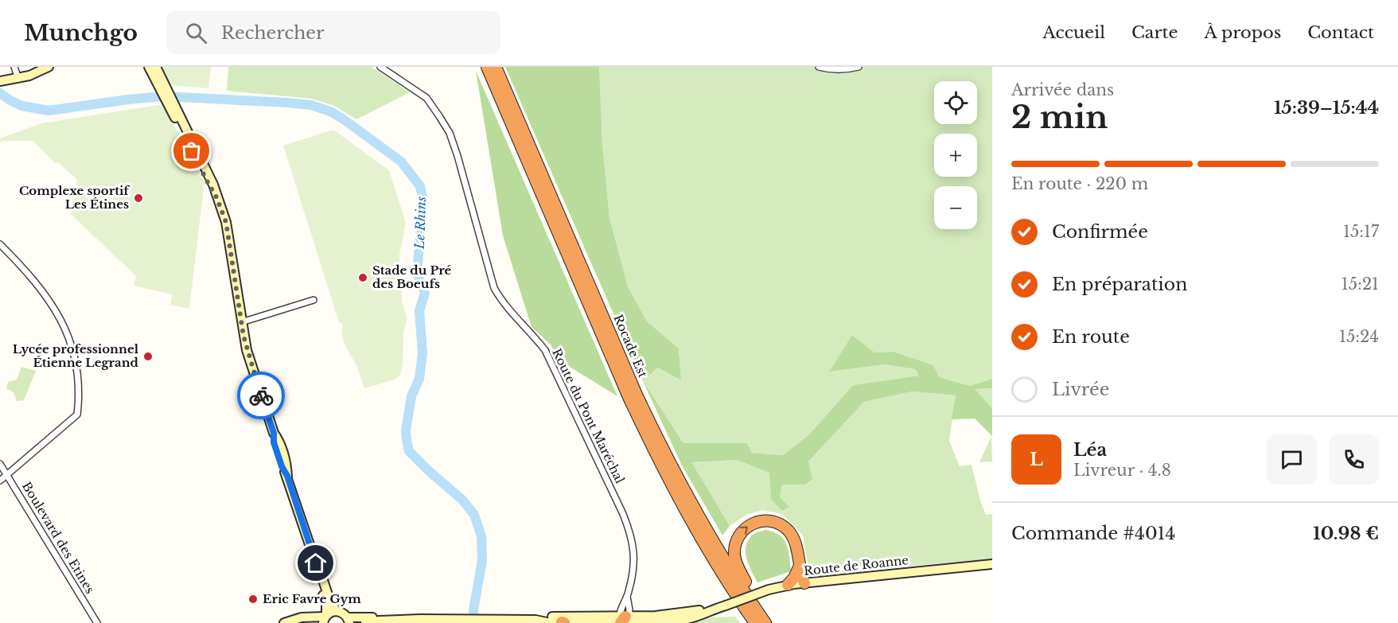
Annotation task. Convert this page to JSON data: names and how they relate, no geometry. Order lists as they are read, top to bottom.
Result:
{
  "streets": {
    "highway": ["Rocade Est"],
    "street": ["Route du Pont Maréchal", "Boulevard des Etines", "Route de Roanne"]
  },
  "crossings": [
    ["Route du Pont Maréchal", "Route de Roanne"]
  ],
  "water": ["Le Rhins"],
  "places": [
    "Complexe sportif Les Étines",
    "Stade du Pré des Boeufs",
    "Lycée professionnel Étienne Legrand",
    "Eric Favre Gym"
  ],
  "page": {
    "header": "Munchgo",
    "search": "Rechercher",
    "nav": [
      "Accueil",
      "Carte",
      "À propos",
      "Contact"
    ],
    "heading": ["2 min", "Arrivée dans", "15:39–15:44"],
    "panel": [
      "Léa",
      "Livreur · 4.8",
      "Commande #4014",
      "10.98 €"
    ],
    "map_buttons": ["+", "−"],
    "bar": "En route · 220 m",
    "list": [
      ["Confirmée", "15:17"],
      ["En préparation", "15:21"],
      ["En route", "15:24"],
      "Livrée"
    ],
    "round": "L"
  }
}
